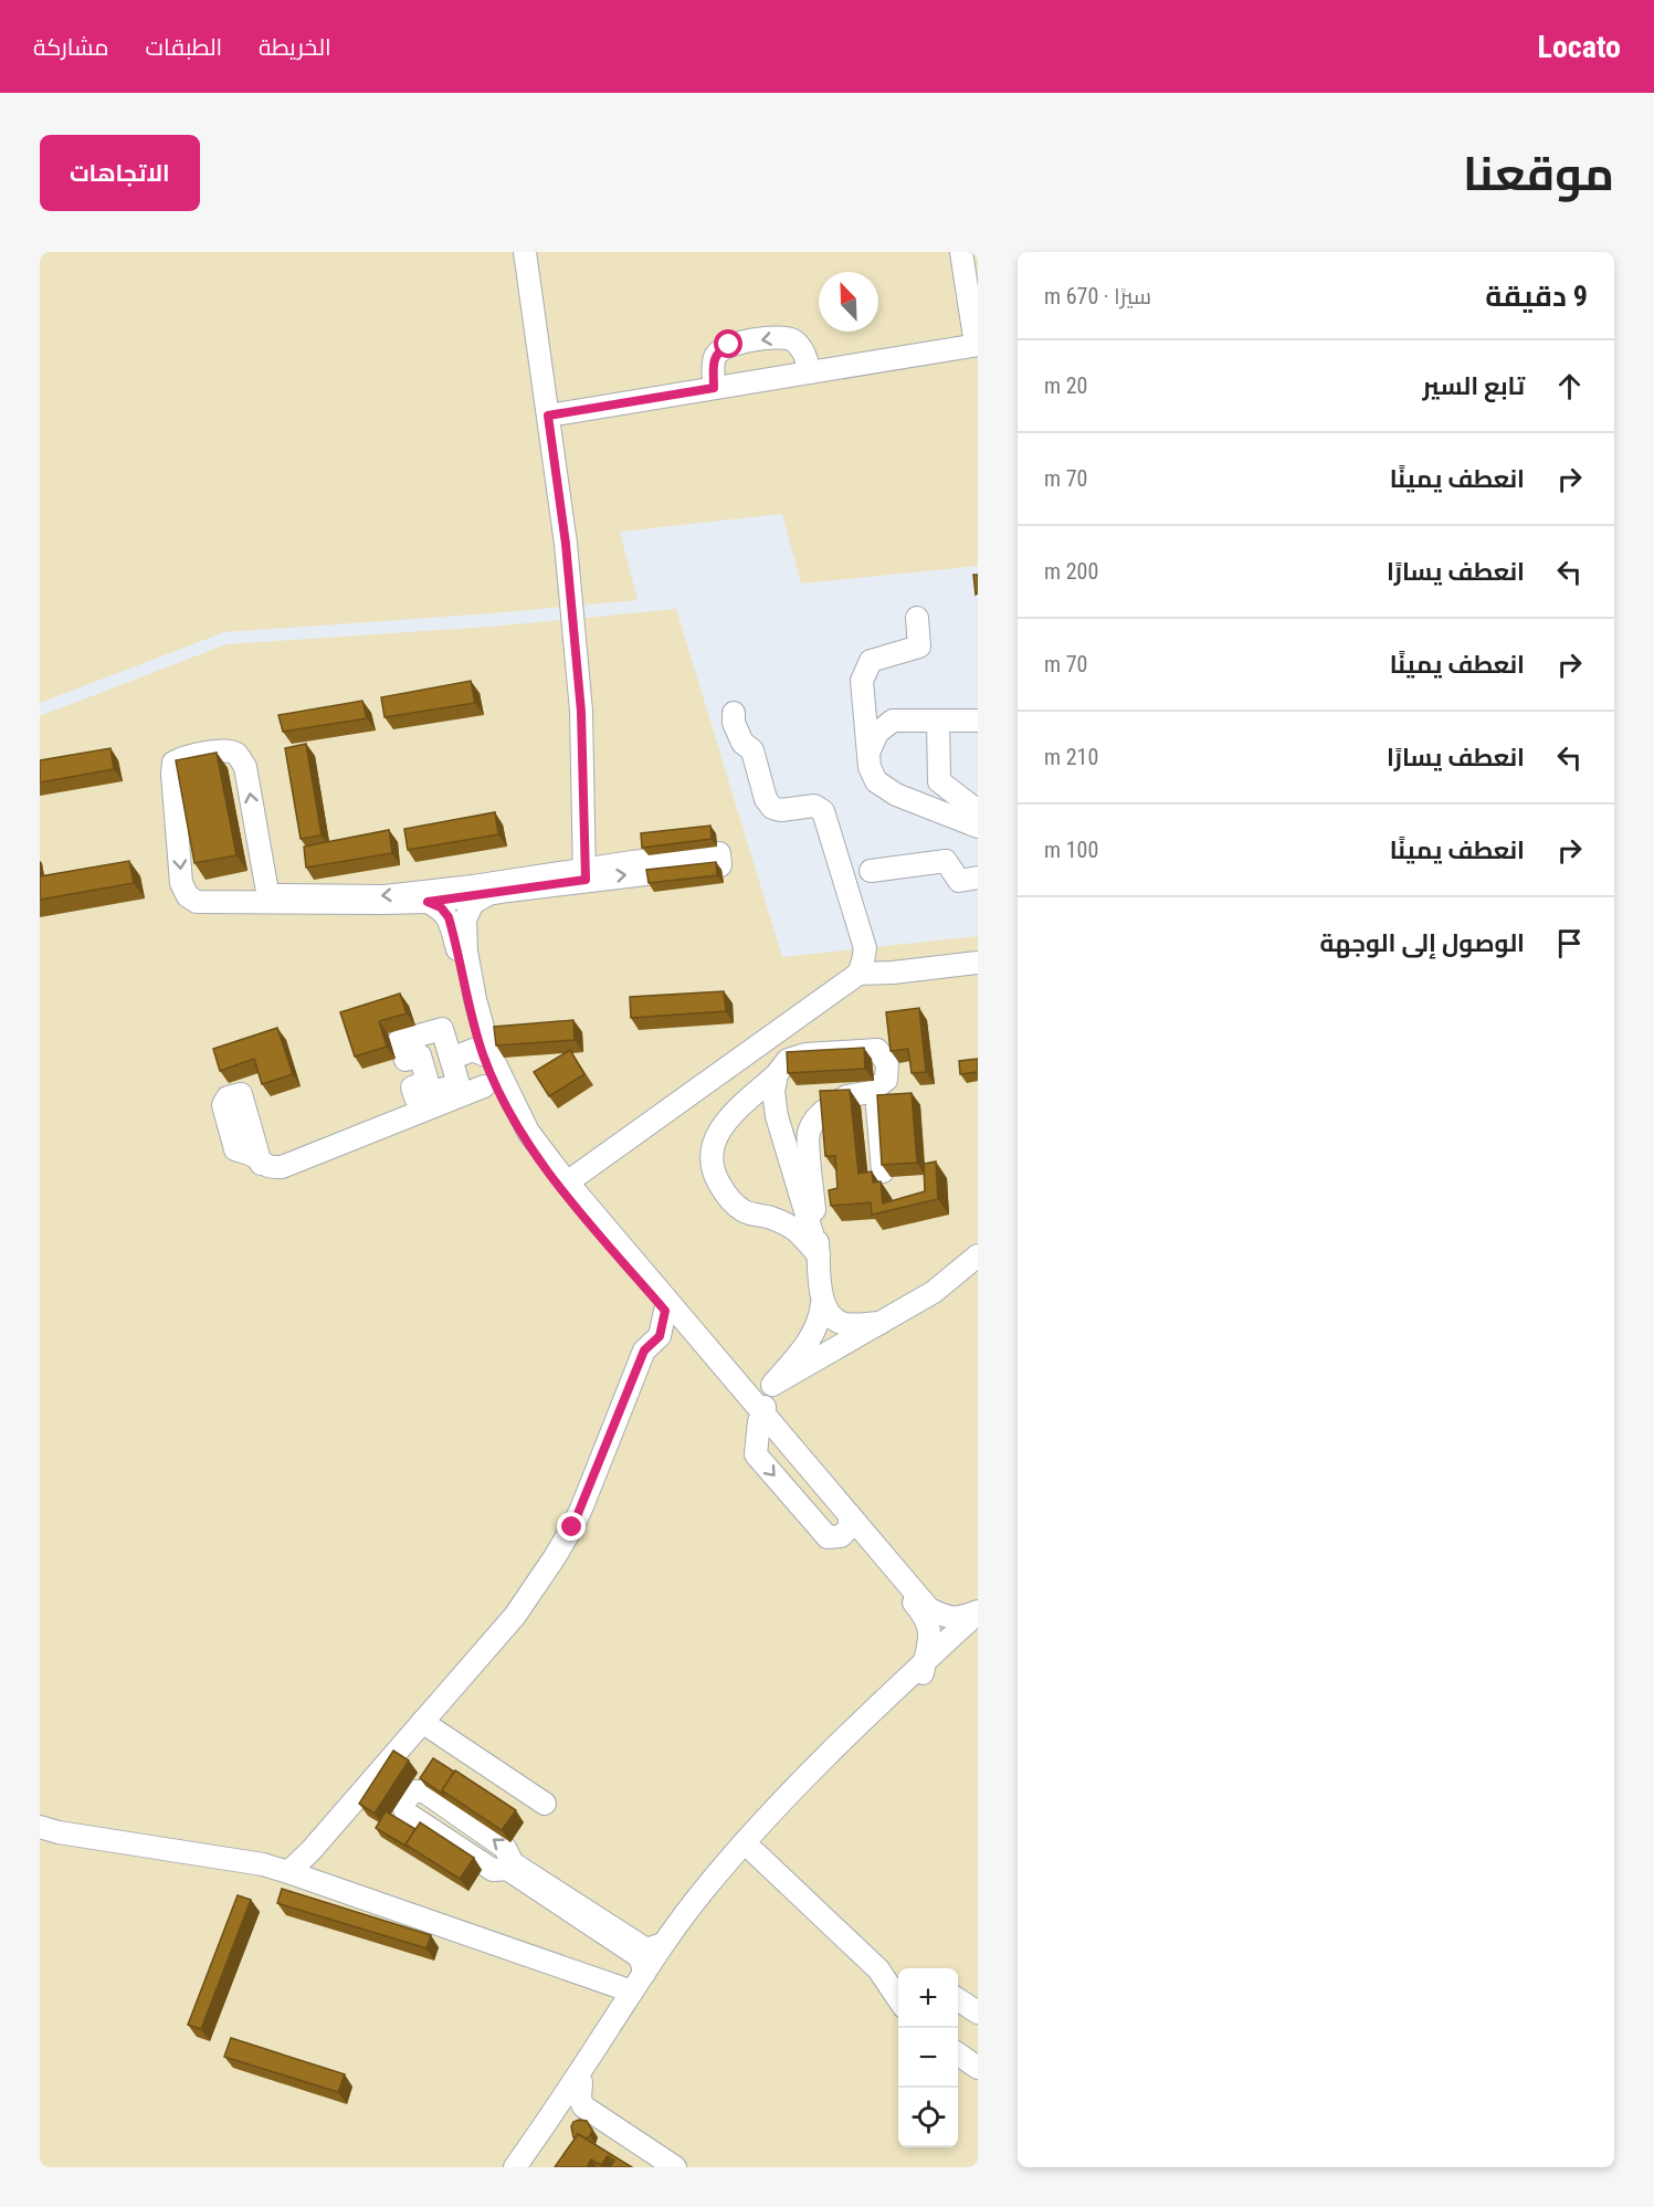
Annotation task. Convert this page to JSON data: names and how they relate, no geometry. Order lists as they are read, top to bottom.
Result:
{
  "north": "top left",
  "page": {
    "header": "Locato",
    "nav": ["الخريطة", "الطبقات", "مشاركة"],
    "title": "موقعنا",
    "buttons": "الاتجاهات",
    "heading": ["9 دقيقة", "سيرًا · 670 m"],
    "list": [
      ["تابع السير", "20 m"],
      ["انعطف يمينًا", "70 m"],
      ["انعطف يسارًا", "200 m"],
      ["انعطف يمينًا", "70 m"],
      ["انعطف يسارًا", "210 m"],
      ["انعطف يمينًا", "100 m"],
      "الوصول إلى الوجهة"
    ],
    "map_buttons": ["+", "−"]
  }
}
